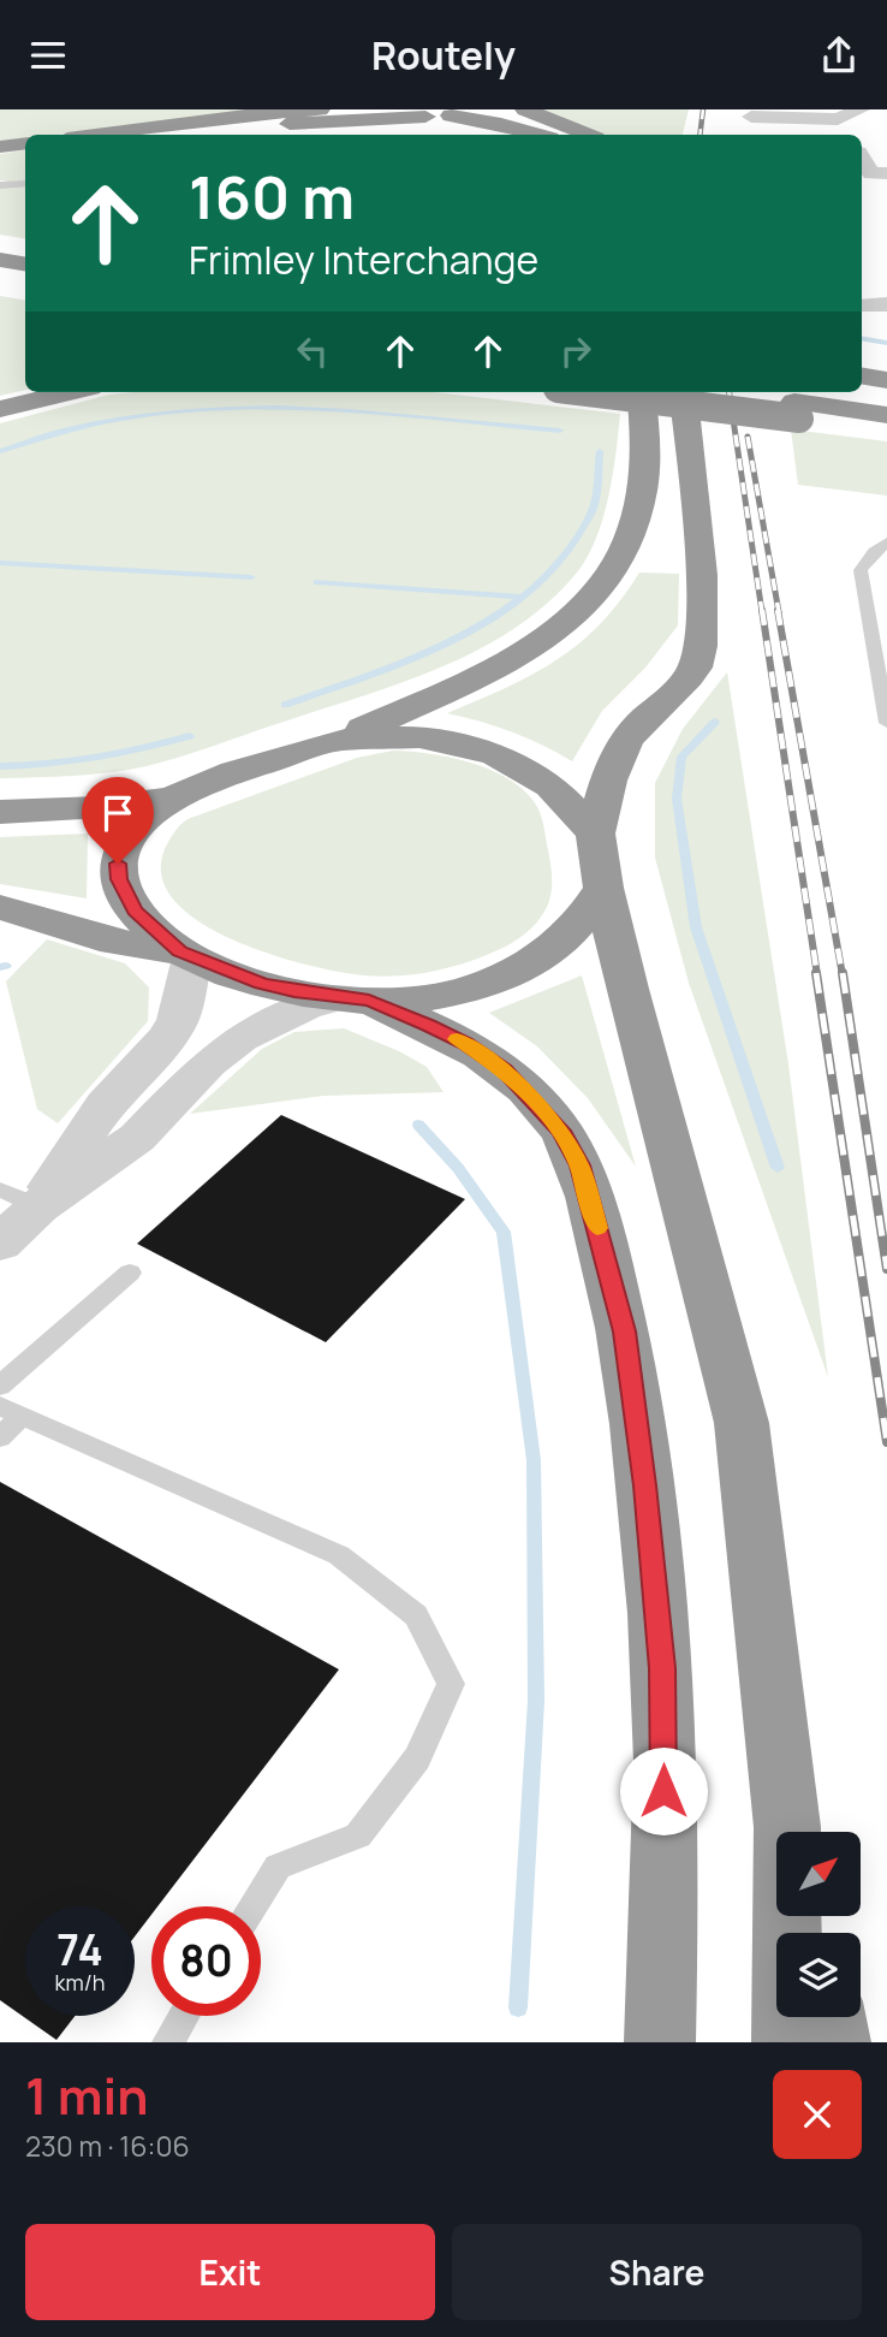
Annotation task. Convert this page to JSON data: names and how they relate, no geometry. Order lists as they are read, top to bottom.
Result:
{
  "north": "top right",
  "page": {
    "header": "Routely",
    "turn": ["160 m", "Frimley Interchange"],
    "speed": "74 km/h",
    "limit": "80",
    "heading": ["1 min", "230 m · 16:06"],
    "buttons": ["Exit", "Share"]
  }
}
